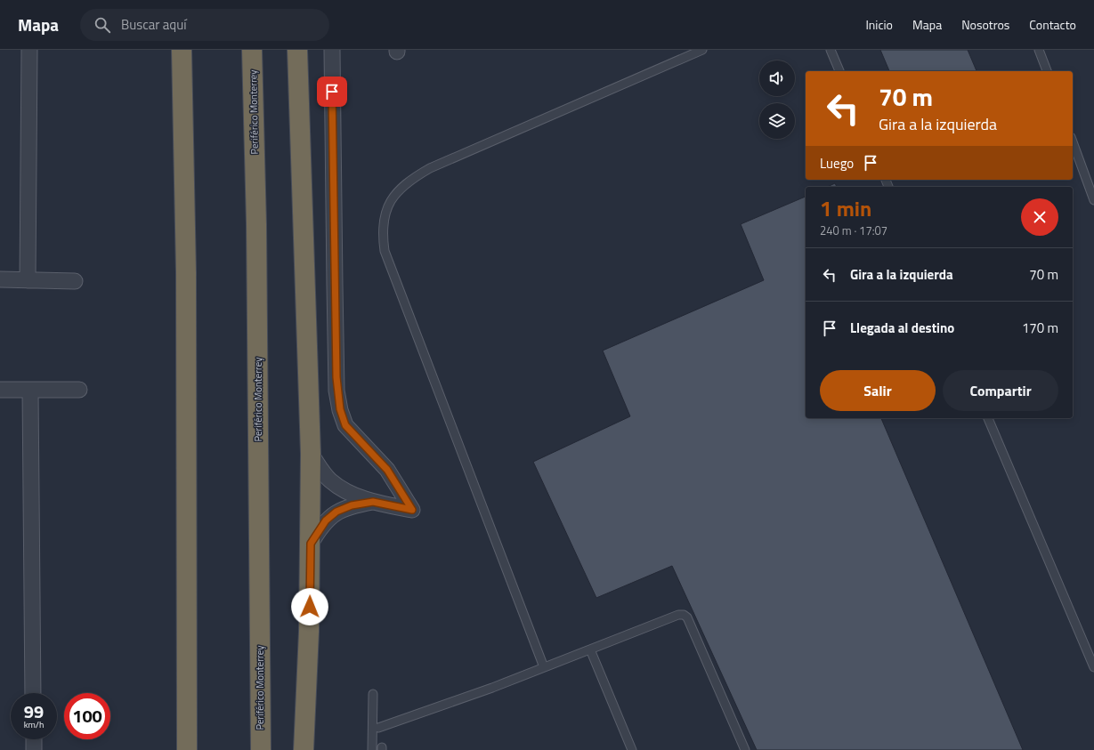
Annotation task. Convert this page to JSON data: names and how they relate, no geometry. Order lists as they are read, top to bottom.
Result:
{
  "streets": {
    "highway": ["Periférico Monterrey"]
  },
  "page": {
    "header": "Mapa",
    "search": "Buscar aquí",
    "nav": [
      "Inicio",
      "Mapa",
      "Nosotros",
      "Contacto"
    ],
    "turn": ["70 m", "Gira a la izquierda"],
    "then": "Luego",
    "heading": ["1 min", "240 m · 17:07"],
    "list": [
      {
        "name": "Gira a la izquierda",
        "value": "70 m"
      },
      {
        "name": "Llegada al destino",
        "value": "170 m"
      }
    ],
    "buttons": ["Salir", "Compartir"],
    "speed": "99 km/h",
    "limit": "100"
  }
}
